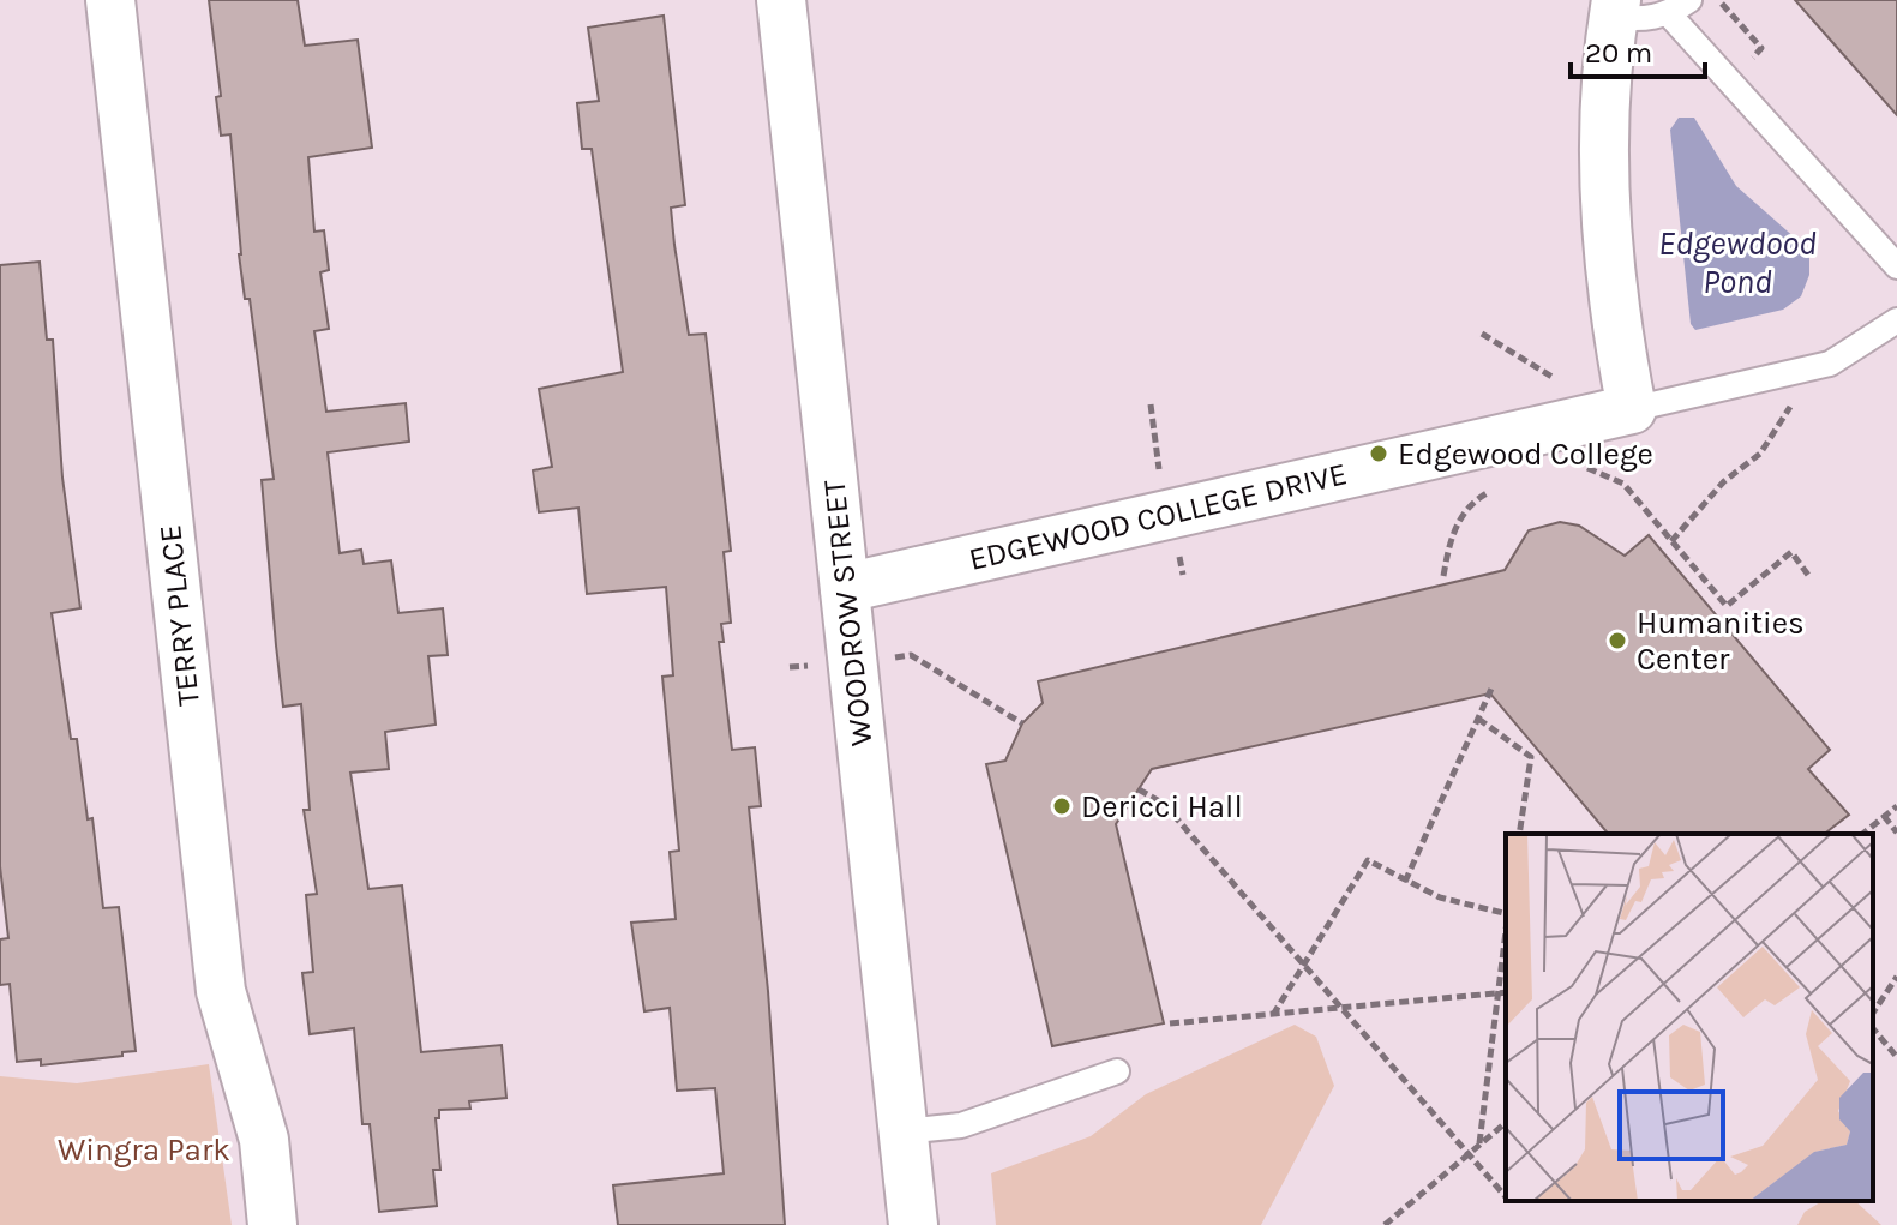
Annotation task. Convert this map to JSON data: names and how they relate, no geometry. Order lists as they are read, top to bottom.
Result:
{
  "streets": {
    "street": ["EDGEWOOD COLLEGE DRIVE", "WOODROW STREET", "TERRY PLACE"]
  },
  "crossings": [
    ["EDGEWOOD COLLEGE DRIVE", "WOODROW STREET"]
  ],
  "water": ["Edgewdood Pond"],
  "parks": ["Wingra Park"],
  "places": ["Edgewood College", "Humanities Center", "Dericci Hall"],
  "scale_bar": "20 m"
}
